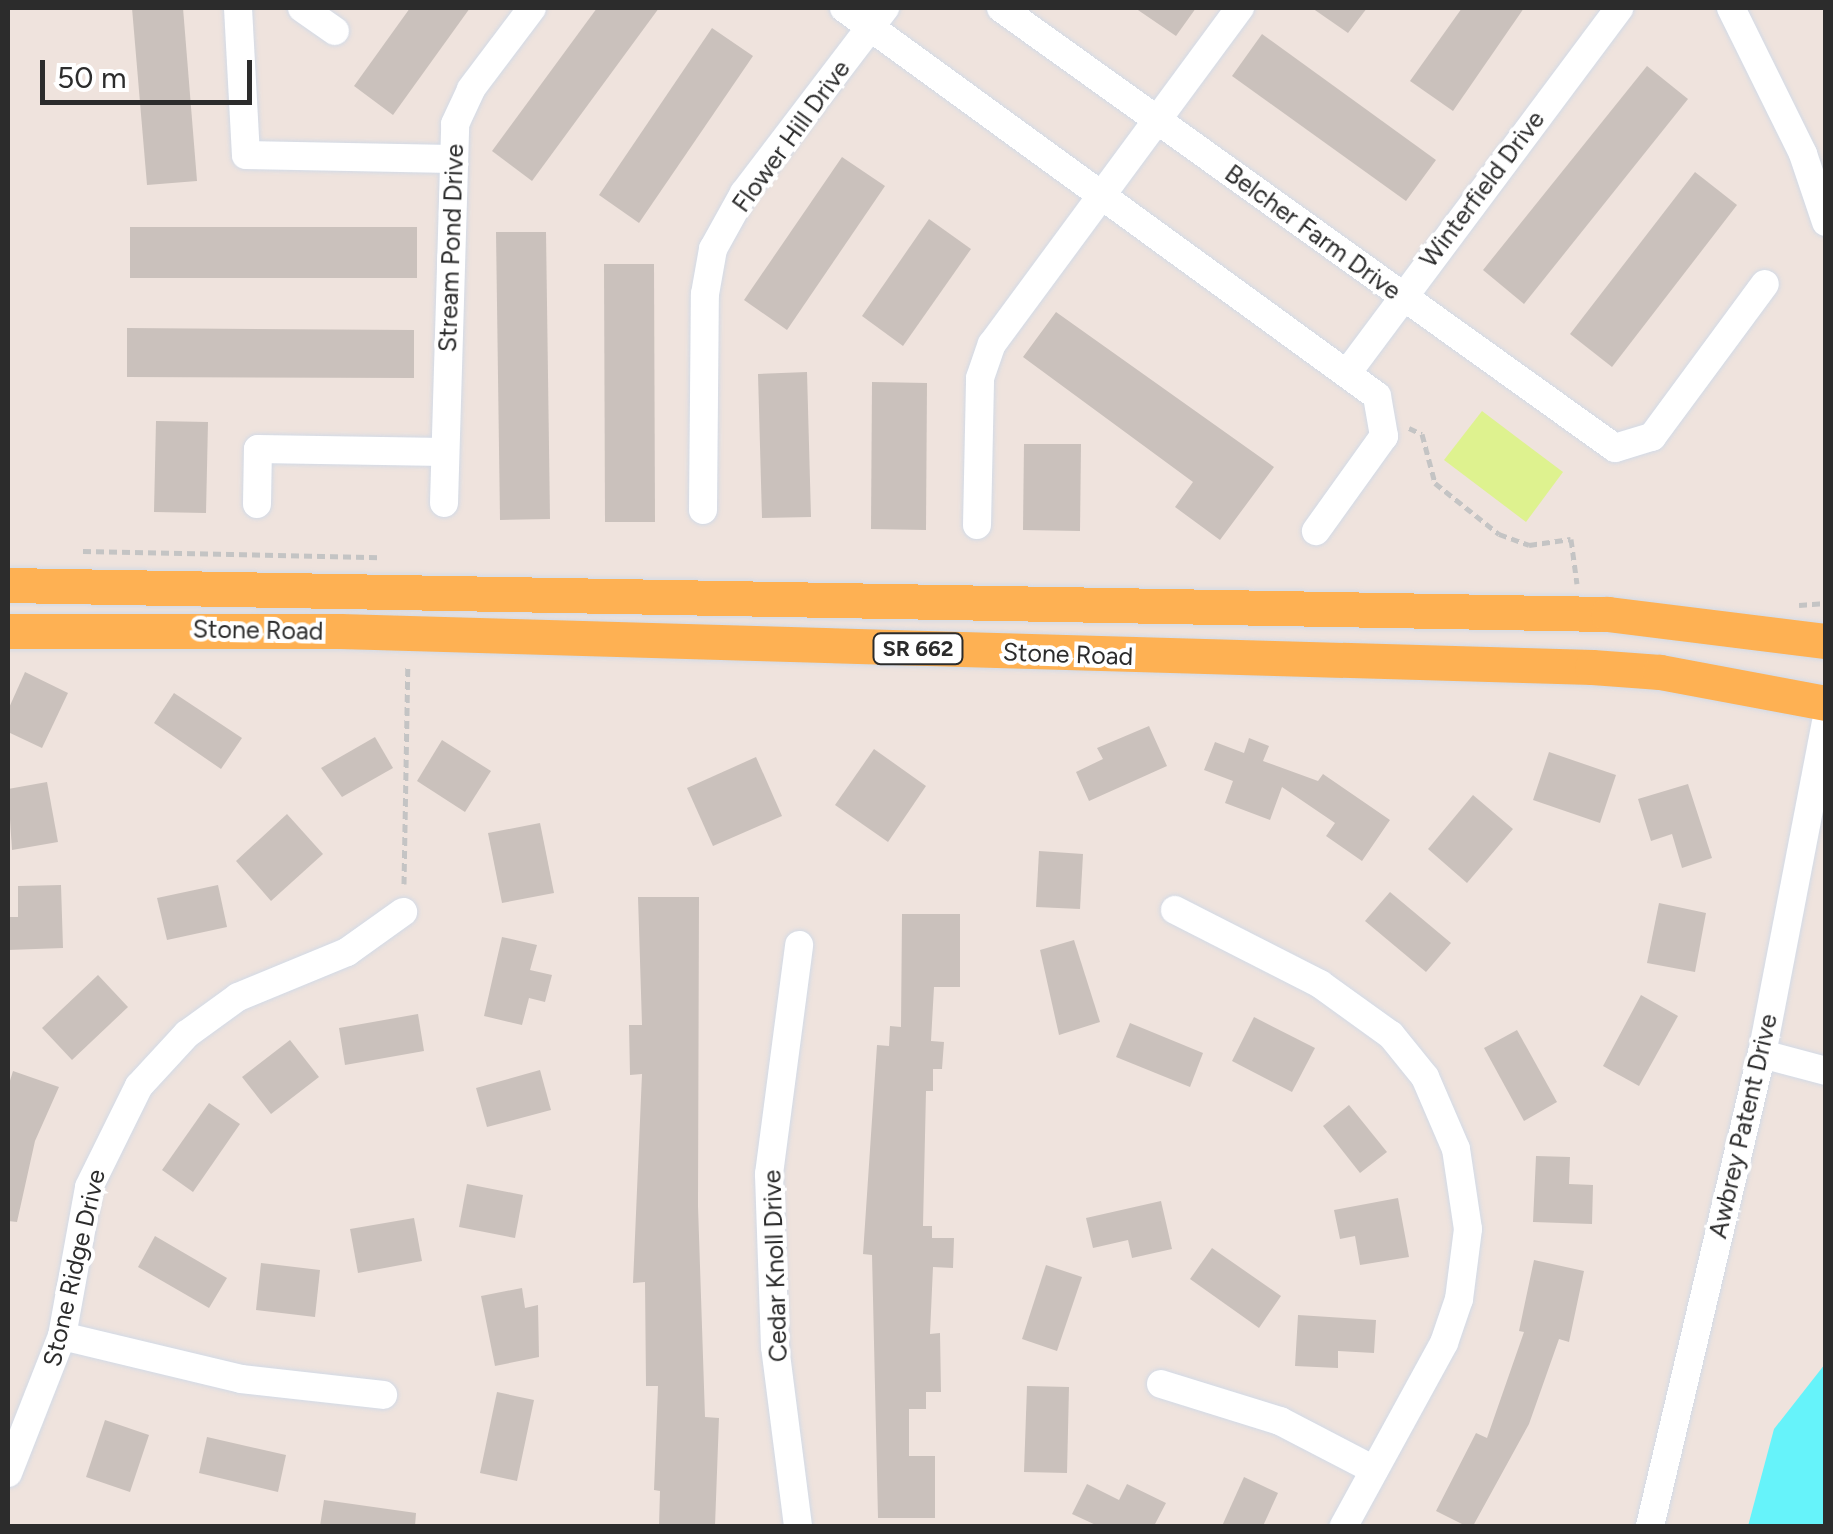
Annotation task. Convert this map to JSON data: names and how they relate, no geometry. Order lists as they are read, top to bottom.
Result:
{
  "streets": {
    "main road": ["Stone Road", "SR 662"],
    "street": [
      "Flower Hill Drive",
      "Winterfield Drive",
      "Belcher Farm Drive",
      "Stream Pond Drive",
      "Awbrey Patent Drive",
      "Cedar Knoll Drive",
      "Stone Ridge Drive"
    ]
  },
  "crossings": [
    ["Winterfield Drive", "Belcher Farm Drive"]
  ],
  "scale_bar": "50 m"
}
